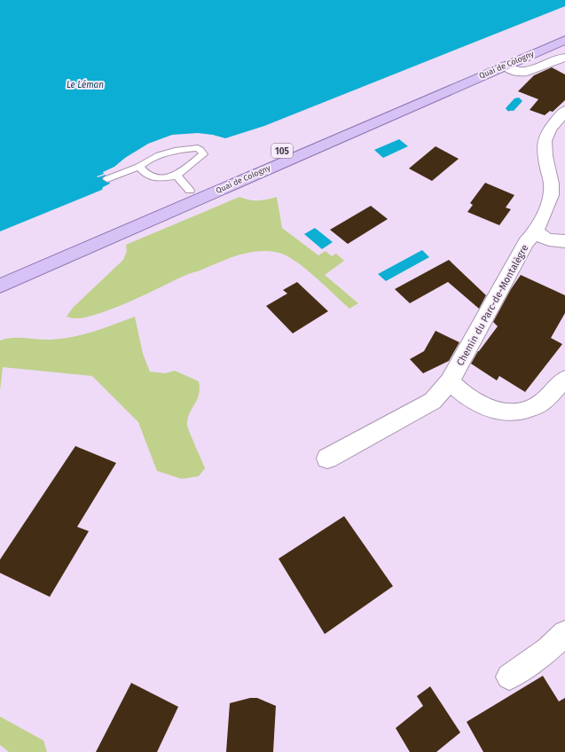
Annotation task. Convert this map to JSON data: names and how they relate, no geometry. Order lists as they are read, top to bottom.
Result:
{
  "streets": {
    "main road": ["Quai de Cologny", "105"],
    "street": ["Chemin du Parc-de-Montalègre"]
  },
  "water": ["Le Léman"]
}
